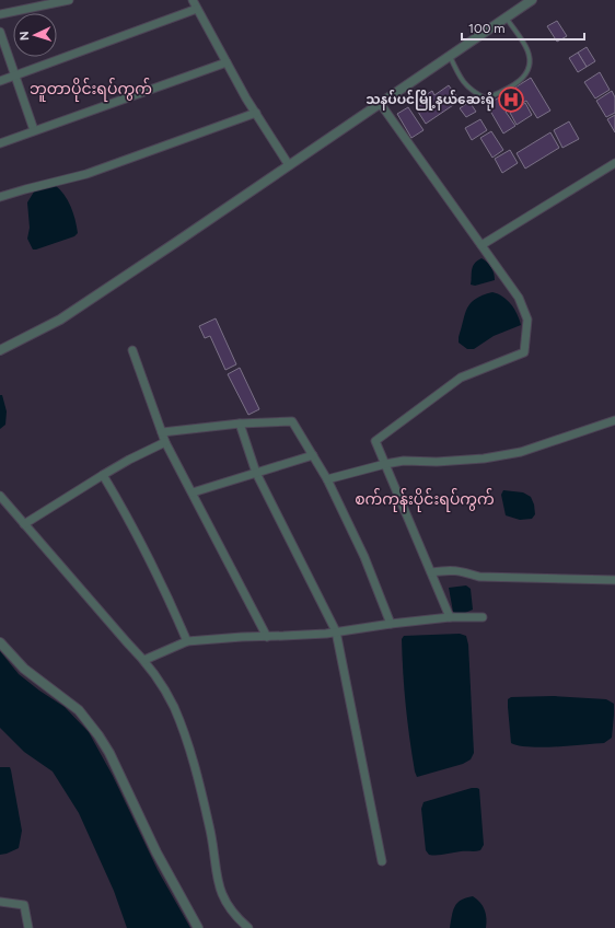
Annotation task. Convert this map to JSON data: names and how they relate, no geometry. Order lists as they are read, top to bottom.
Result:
{
  "districts": ["ဘူတာပိုင်းရပ်ကွက်", "စက်ကုန်းပိုင်းရပ်ကွက်"],
  "places": {
    "hospital": ["သနပ်ပင်မြို့နယ်ဆေးရုံ"]
  },
  "scale_bar": "100 m",
  "north": "left"
}
